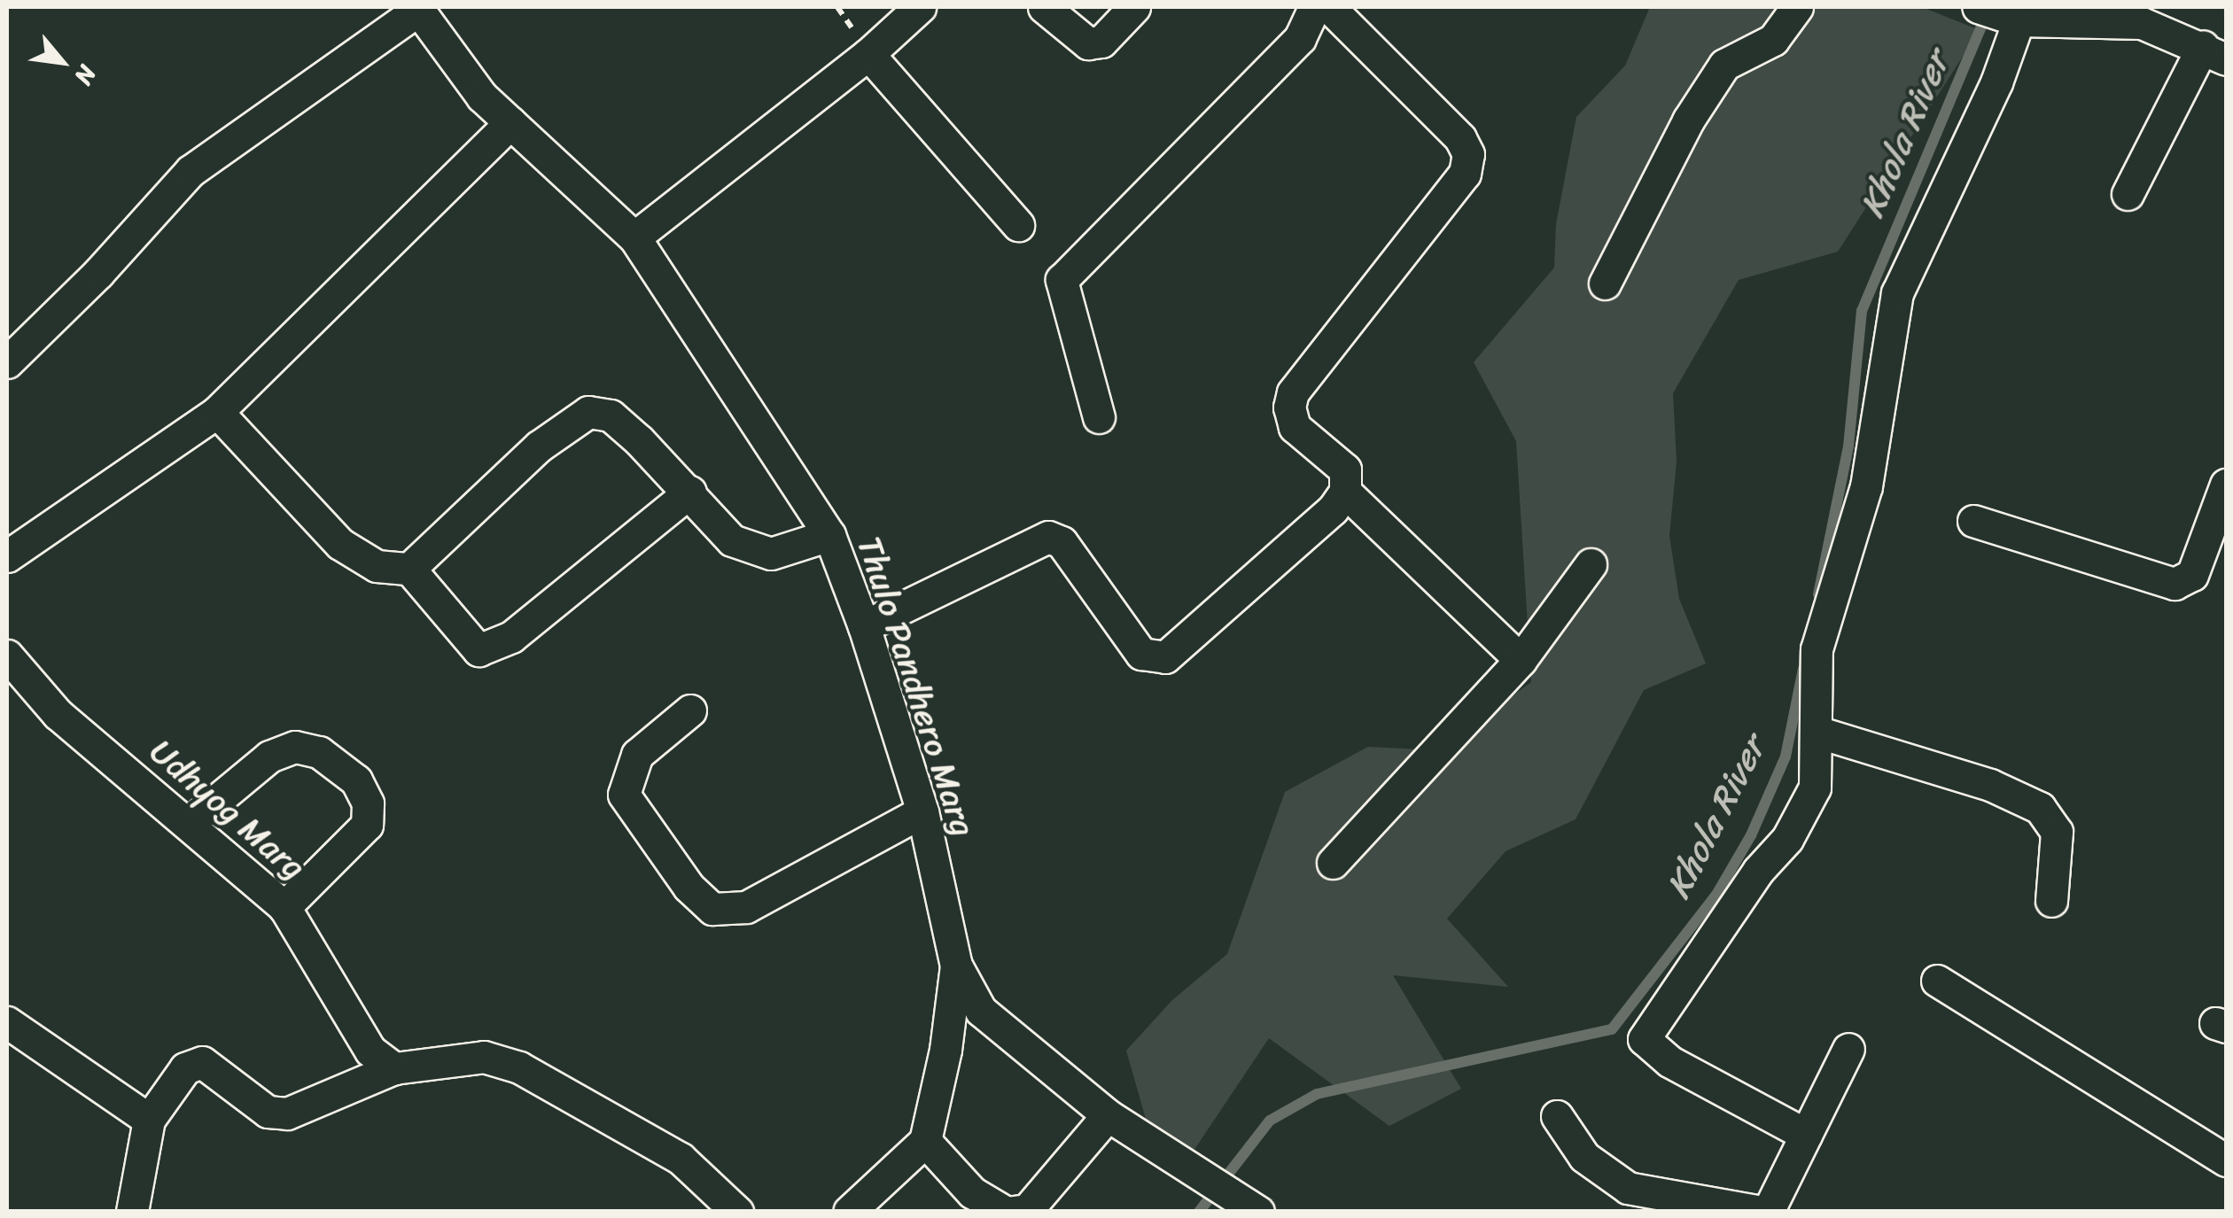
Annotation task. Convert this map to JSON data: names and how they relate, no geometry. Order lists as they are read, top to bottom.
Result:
{
  "streets": {
    "street": ["Thulo Pandhero Marg", "Udhyog Marg"]
  },
  "water": ["Khola River"],
  "north": "bottom right"
}
